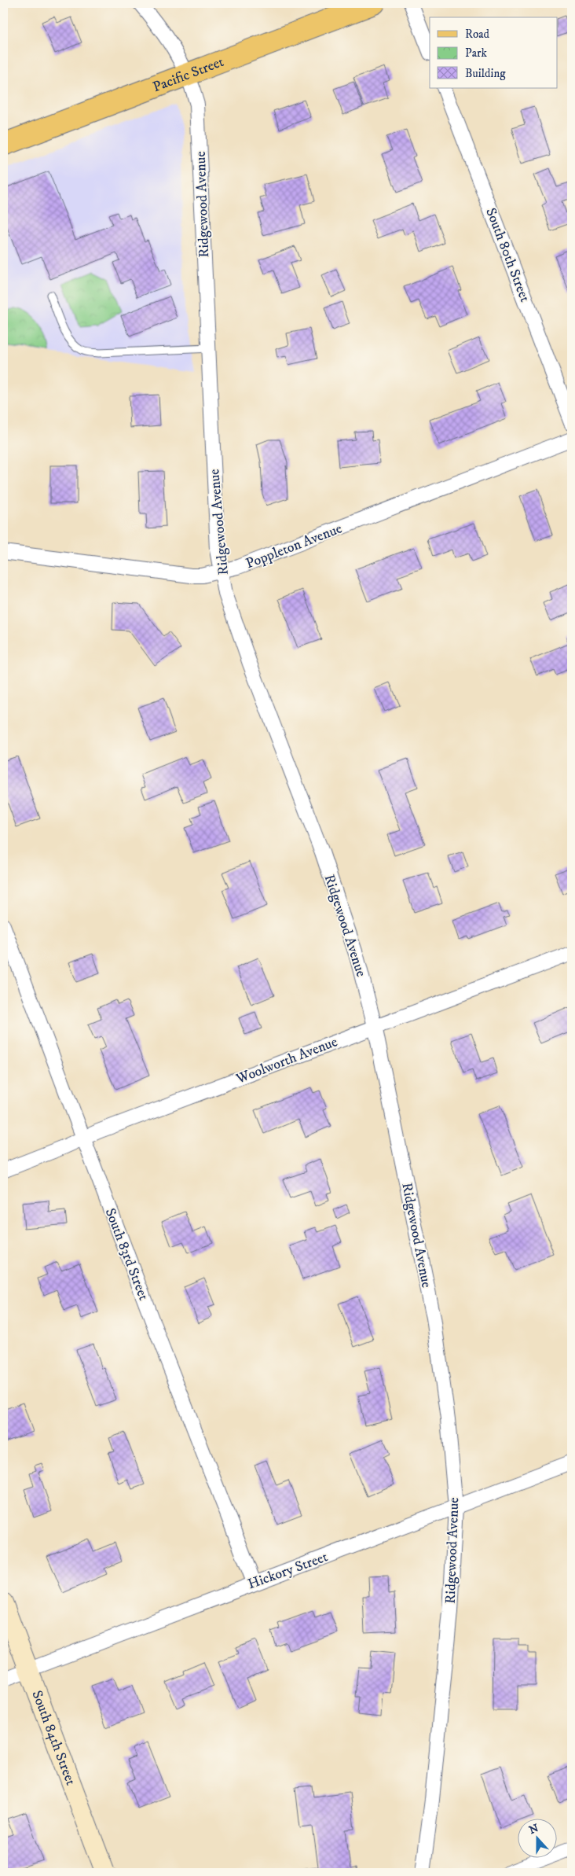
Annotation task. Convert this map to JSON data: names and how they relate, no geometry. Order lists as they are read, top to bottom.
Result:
{
  "streets": {
    "main road": ["Pacific Street", "South 84th Street"],
    "street": [
      "Ridgewood Avenue",
      "South 80th Street",
      "Poppleton Avenue",
      "Woolworth Avenue",
      "South 83rd Street",
      "Hickory Street"
    ]
  },
  "crossings": [
    ["Pacific Street", "Ridgewood Avenue"],
    ["Ridgewood Avenue", "Poppleton Avenue"],
    ["Ridgewood Avenue", "Woolworth Avenue"],
    ["Ridgewood Avenue", "Hickory Street"],
    ["Woolworth Avenue", "South 83rd Street"],
    ["South 83rd Street", "Hickory Street"],
    ["Hickory Street", "South 84th Street"]
  ],
  "legend": ["Road", "Park", "Building"],
  "north": "top"
}
